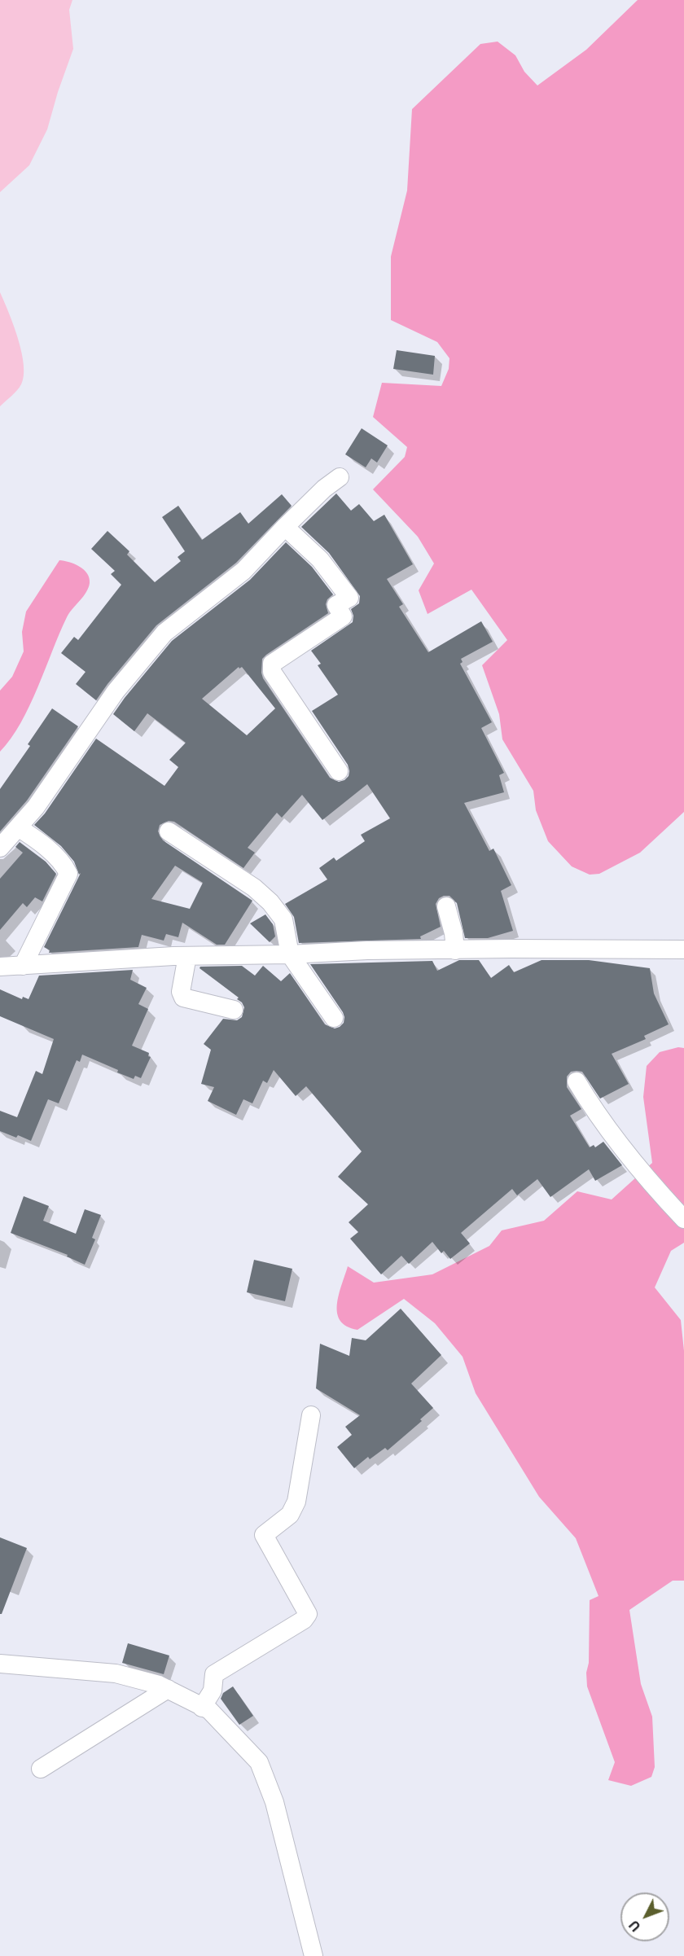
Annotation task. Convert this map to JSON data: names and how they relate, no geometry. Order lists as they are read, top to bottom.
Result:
{
  "north": "bottom left"
}
